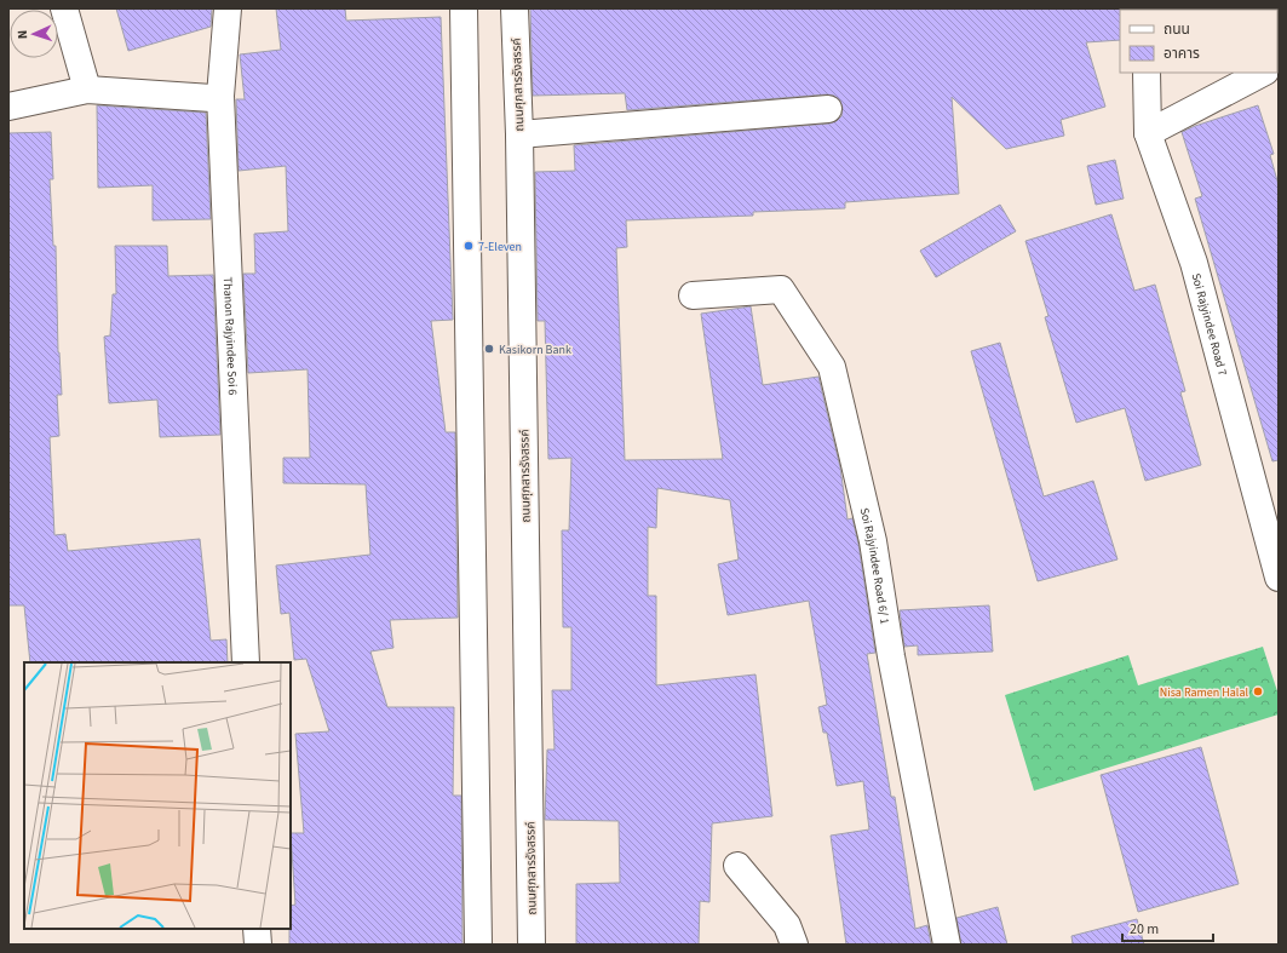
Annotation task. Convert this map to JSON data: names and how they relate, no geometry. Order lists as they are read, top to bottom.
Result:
{
  "streets": {
    "street": [
      "ถนนศุภสารรังสรรค์",
      "Soi Rajyindee Road 7",
      "Thanon Rajyindee Soi 6",
      "Soi Rajyindee Road 6/ 1"
    ]
  },
  "places": ["7-Eleven", "Kasikorn Bank", "Nisa Ramen Halal"],
  "legend": ["ถนน", "อาคาร"],
  "scale_bar": "20 m",
  "north": "left"
}
